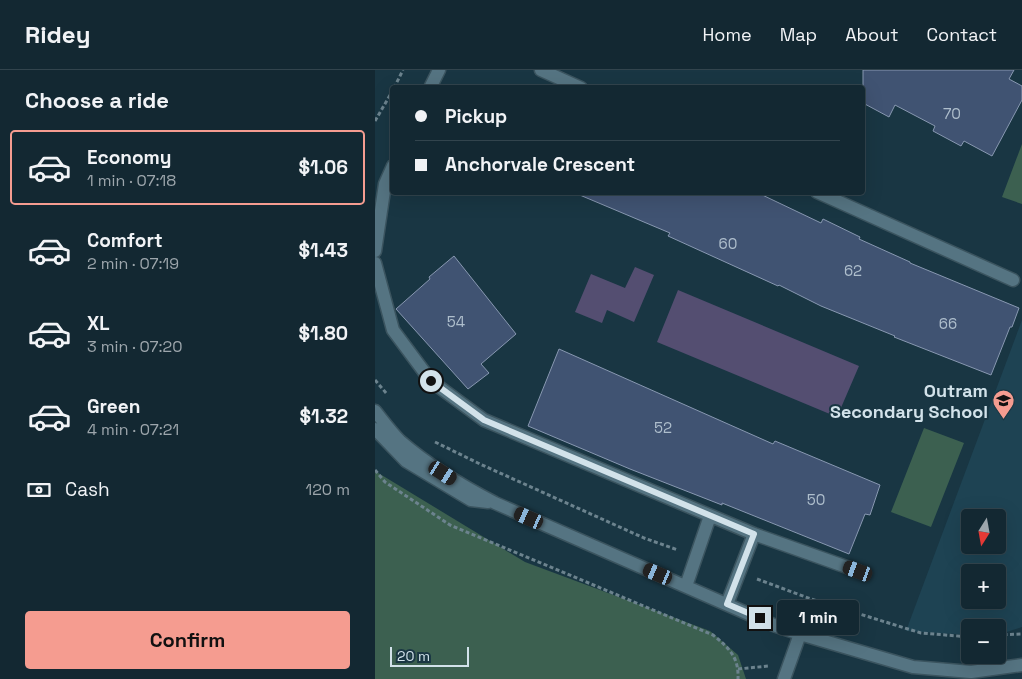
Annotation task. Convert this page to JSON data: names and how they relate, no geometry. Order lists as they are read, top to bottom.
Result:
{
  "places": {
    "school or university": ["Outram Secondary School"]
  },
  "house_numbers": [
    "70",
    "60",
    "62",
    "54",
    "66",
    "52",
    "50"
  ],
  "scale_bar": "20 m",
  "north": "bottom",
  "page": {
    "header": "Ridey",
    "nav": [
      "Home",
      "Map",
      "About",
      "Contact"
    ],
    "heading": "Choose a ride",
    "banner": ["Pickup", "Anchorvale Crescent"],
    "list": [
      {
        "name": "Economy",
        "note": "1 min · 07:18",
        "value": "$1.06"
      },
      {
        "name": "Comfort",
        "note": "2 min · 07:19",
        "value": "$1.43"
      },
      {
        "name": "XL",
        "note": "3 min · 07:20",
        "value": "$1.80"
      },
      {
        "name": "Green",
        "note": "4 min · 07:21",
        "value": "$1.32"
      }
    ],
    "pay": ["Cash", "120 m"],
    "map_buttons": ["+", "−"],
    "bubble": "1 min",
    "buttons": "Confirm",
    "scale": "20 m"
  }
}
